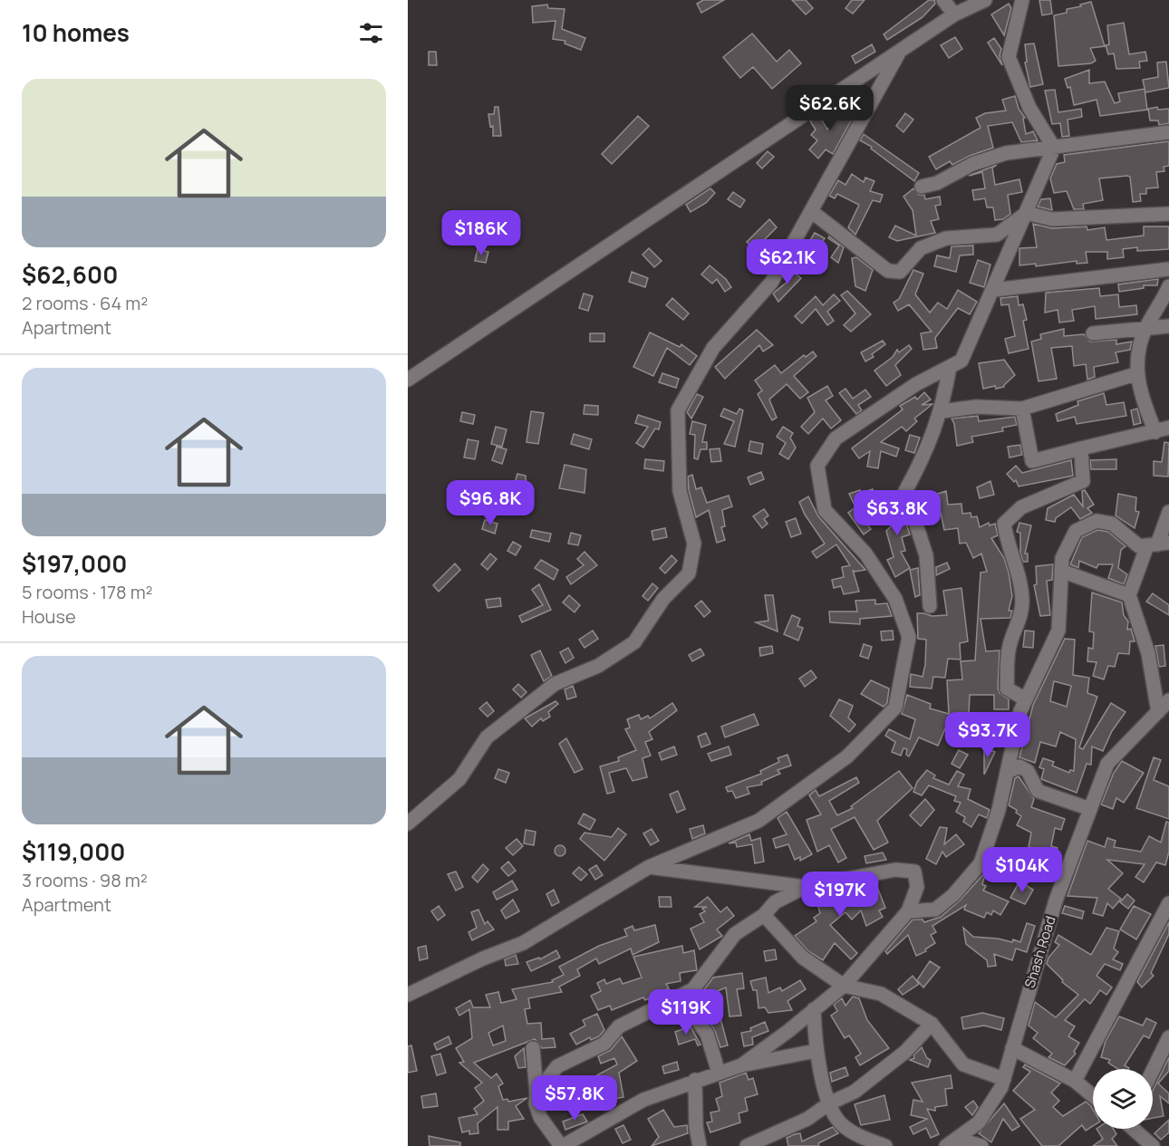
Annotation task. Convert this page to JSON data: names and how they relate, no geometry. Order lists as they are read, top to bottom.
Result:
{
  "streets": {
    "street": ["Shash Road"]
  },
  "page": {
    "heading": "10 homes",
    "list": [
      {
        "name": "$62,600",
        "note": "2 rooms · 64 m² · Apartment"
      },
      {
        "name": "$197,000",
        "note": "5 rooms · 178 m² · House"
      },
      {
        "name": "$119,000",
        "note": "3 rooms · 98 m² · Apartment"
      }
    ],
    "price": [
      "$62.6K",
      "$186K",
      "$62.1K",
      "$96.8K",
      "$63.8K",
      "$93.7K",
      "$104K",
      "$197K",
      "$119K",
      "$57.8K"
    ]
  }
}
